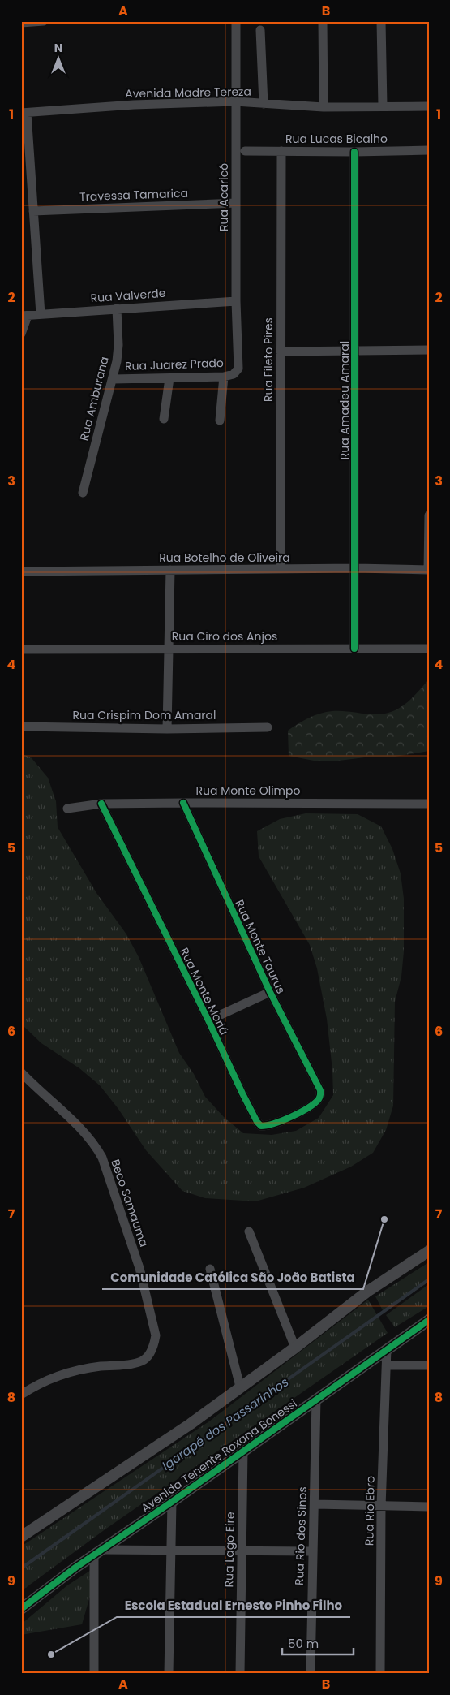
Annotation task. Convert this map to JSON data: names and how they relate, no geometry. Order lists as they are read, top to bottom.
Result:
{
  "streets": {
    "street": [
      "Avenida Madre Tereza",
      "Rua Lucas Bicalho",
      "Travessa Tamarica",
      "Rua Acaricó",
      "Rua Valverde",
      "Rua Fileto Pires",
      "Rua Juarez Prado",
      "Rua Amburana",
      "Rua Amadeu Amaral",
      "Rua Botelho de Oliveira",
      "Rua Ciro dos Anjos",
      "Rua Crispim Dom Amaral",
      "Rua Monte Olimpo",
      "Rua Monte Taurus",
      "Rua Monte Moriá",
      "Beco Samauma",
      "Avenida Tenente Roxana Bonessi",
      "Rua Rio Ebro",
      "Rua Rio dos Sinos",
      "Rua Lago Eire"
    ]
  },
  "crossings": [
    ["Avenida Madre Tereza", "Rua Acaricó"],
    ["Rua Lucas Bicalho", "Rua Fileto Pires"],
    ["Rua Lucas Bicalho", "Rua Amadeu Amaral"],
    ["Travessa Tamarica", "Rua Acaricó"],
    ["Rua Acaricó", "Rua Valverde"],
    ["Rua Acaricó", "Rua Juarez Prado"],
    ["Rua Valverde", "Rua Amburana"],
    ["Rua Fileto Pires", "Rua Botelho de Oliveira"],
    ["Rua Juarez Prado", "Rua Amburana"],
    ["Rua Amadeu Amaral", "Rua Botelho de Oliveira"],
    ["Rua Amadeu Amaral", "Rua Ciro dos Anjos"],
    ["Rua Monte Olimpo", "Rua Monte Taurus"],
    ["Rua Monte Olimpo", "Rua Monte Moriá"],
    ["Rua Monte Taurus", "Rua Monte Moriá"],
    ["Avenida Tenente Roxana Bonessi", "Rua Rio Ebro"],
    ["Avenida Tenente Roxana Bonessi", "Rua Rio dos Sinos"],
    ["Avenida Tenente Roxana Bonessi", "Rua Lago Eire"]
  ],
  "water": ["Igarapé dos Passarinhos"],
  "places": ["Comunidade Católica São João Batista", "Escola Estadual Ernesto Pinho Filho"],
  "scale_bar": "50 m",
  "north": "top",
  "grid": {
    "columns": ["A", "B"],
    "rows": [
      "1",
      "2",
      "3",
      "4",
      "5",
      "6",
      "7",
      "8",
      "9"
    ]
  }
}
